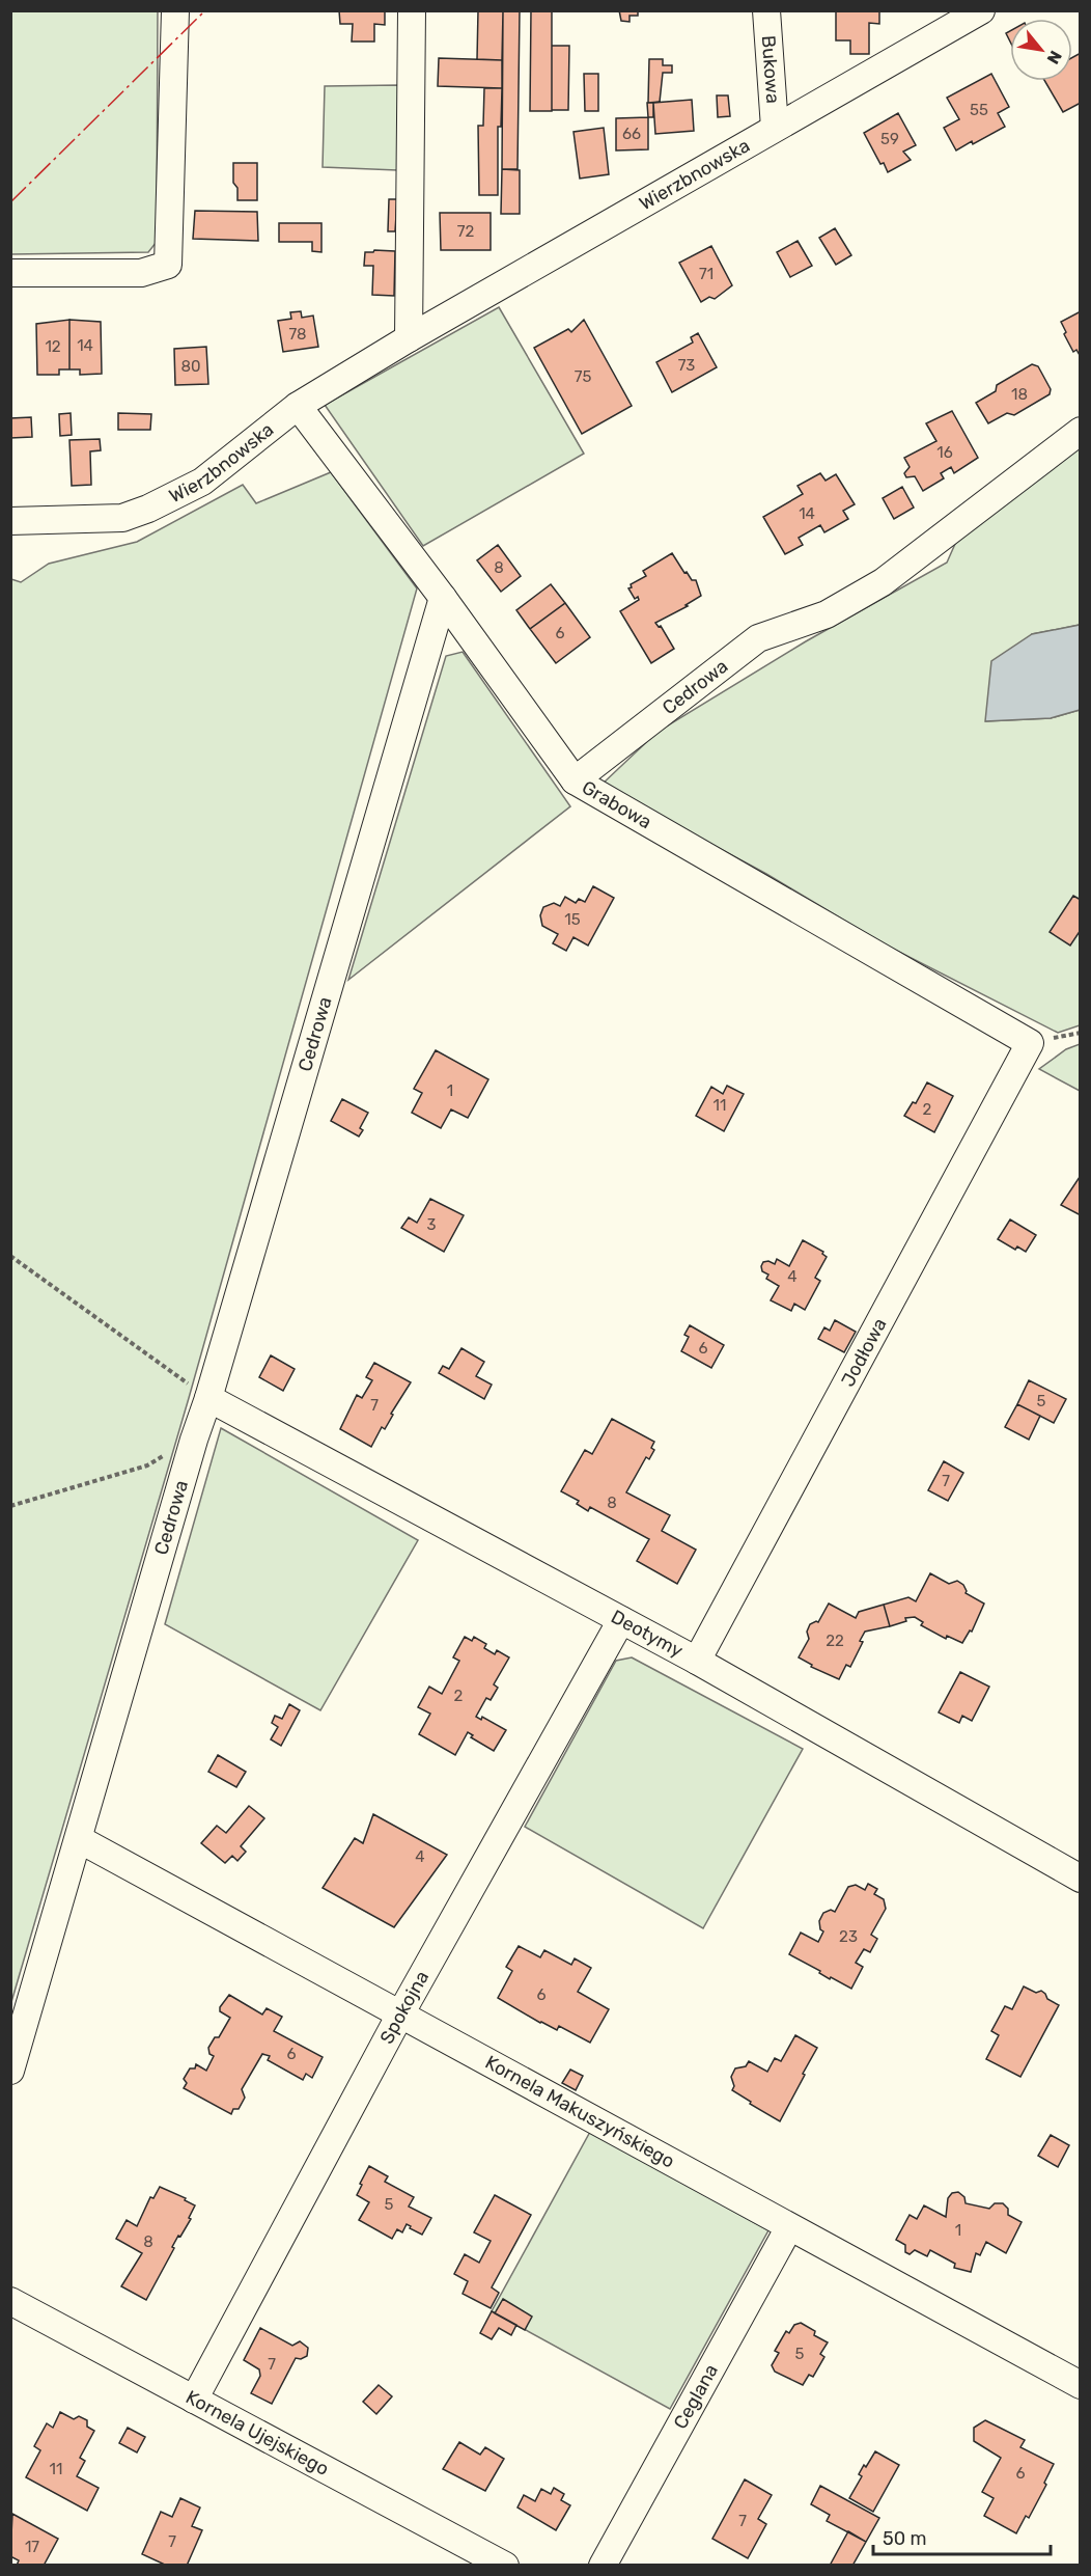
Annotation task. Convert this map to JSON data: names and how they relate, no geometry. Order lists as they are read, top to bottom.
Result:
{
  "streets": {
    "street": [
      "Bukowa",
      "Wierzbnowska",
      "Cedrowa",
      "Grabowa",
      "Jodłowa",
      "Deotymy",
      "Spokojna",
      "Kornela Makuszyńskiego",
      "Ceglana",
      "Kornela Ujejskiego"
    ]
  },
  "crossings": [
    ["Bukowa", "Wierzbnowska"],
    ["Wierzbnowska", "Grabowa"],
    ["Cedrowa", "Grabowa"],
    ["Cedrowa", "Deotymy"],
    ["Cedrowa", "Kornela Makuszyńskiego"],
    ["Grabowa", "Jodłowa"],
    ["Jodłowa", "Deotymy"],
    ["Deotymy", "Spokojna"],
    ["Spokojna", "Kornela Makuszyńskiego"],
    ["Spokojna", "Kornela Ujejskiego"],
    ["Kornela Makuszyńskiego", "Ceglana"]
  ],
  "house_numbers": [
    "55",
    "66",
    "59",
    "72",
    "71",
    "78",
    "14",
    "12",
    "73",
    "80",
    "75",
    "18",
    "16",
    "14",
    "8",
    "6",
    "15",
    "1",
    "11",
    "2",
    "3",
    "4",
    "6",
    "5",
    "7",
    "7",
    "8",
    "22",
    "2",
    "4",
    "23",
    "6",
    "6",
    "5",
    "1",
    "8",
    "5",
    "7",
    "11",
    "6",
    "7",
    "7",
    "17"
  ],
  "scale_bar": "50 m",
  "north": "bottom right"
}
